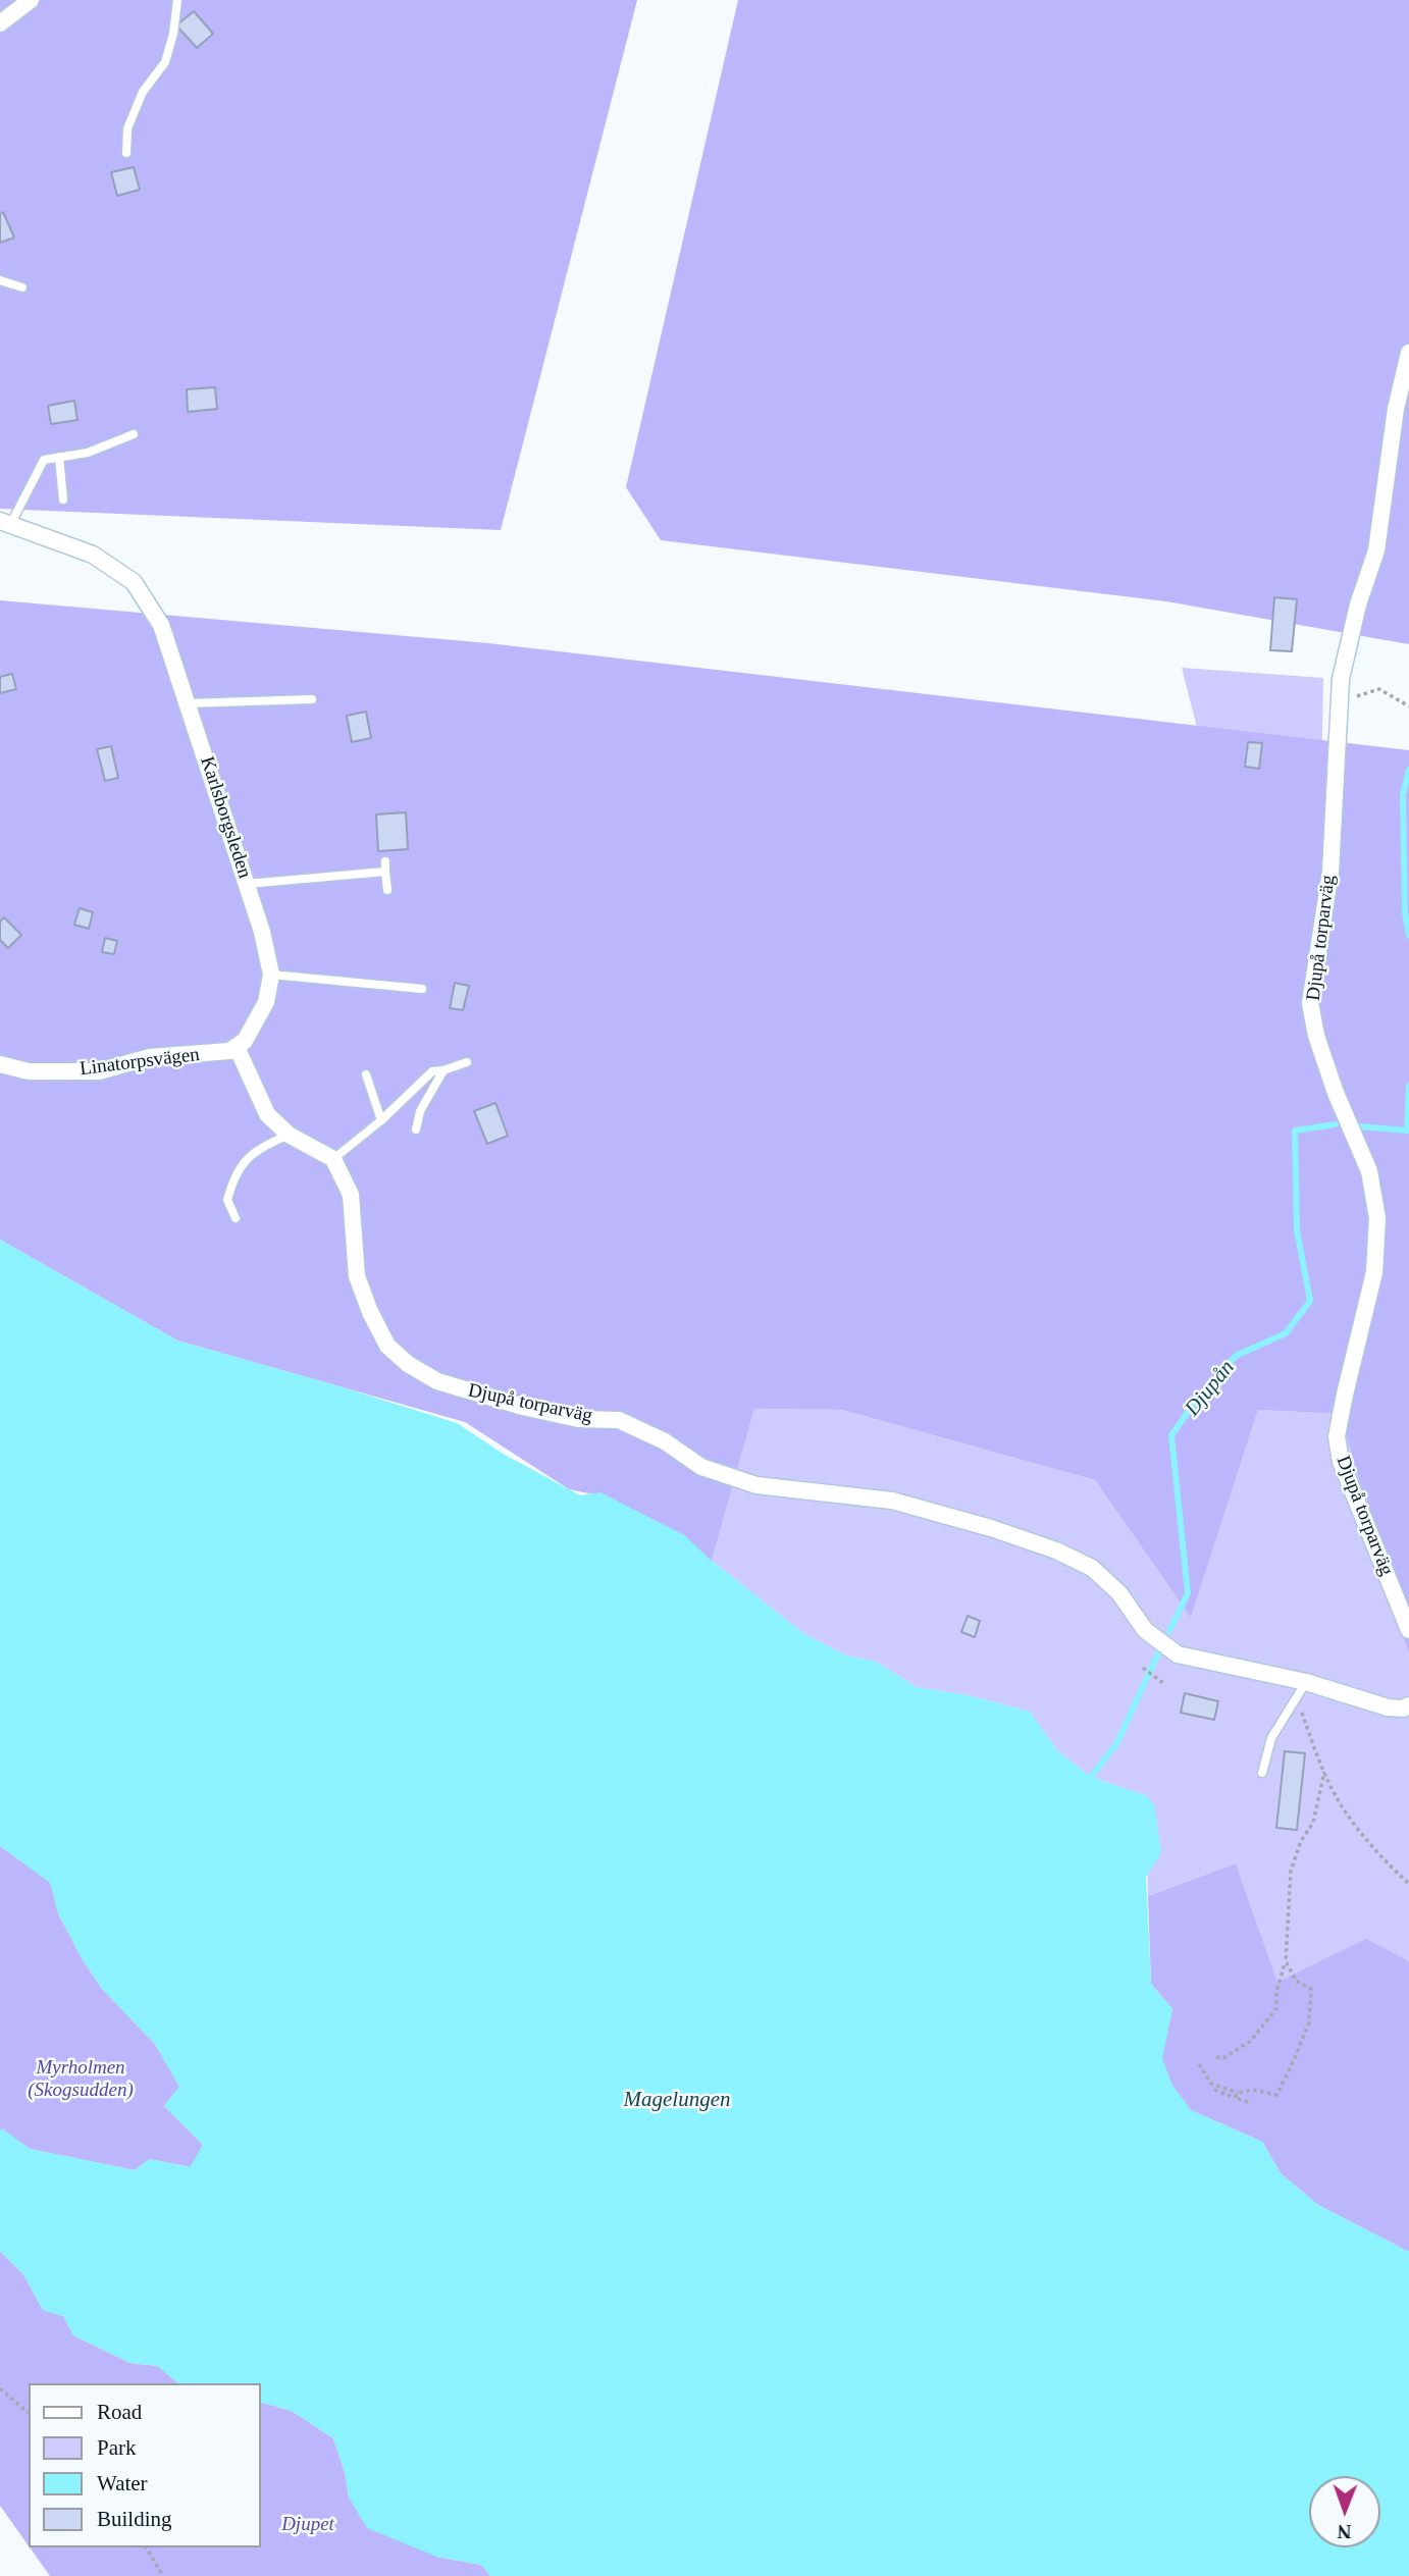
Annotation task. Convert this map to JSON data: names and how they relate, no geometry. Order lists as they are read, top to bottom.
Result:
{
  "streets": {
    "street": ["Karlsborgsleden", "Djupå torparväg", "Linatorpsvägen"]
  },
  "crossings": [
    ["Karlsborgsleden", "Linatorpsvägen"]
  ],
  "water": ["Djupån", "Magelungen"],
  "parks": ["Myrholmen (Skogsudden)", "Djupet"],
  "legend": [
    "Road",
    "Park",
    "Water",
    "Building"
  ],
  "north": "bottom"
}
